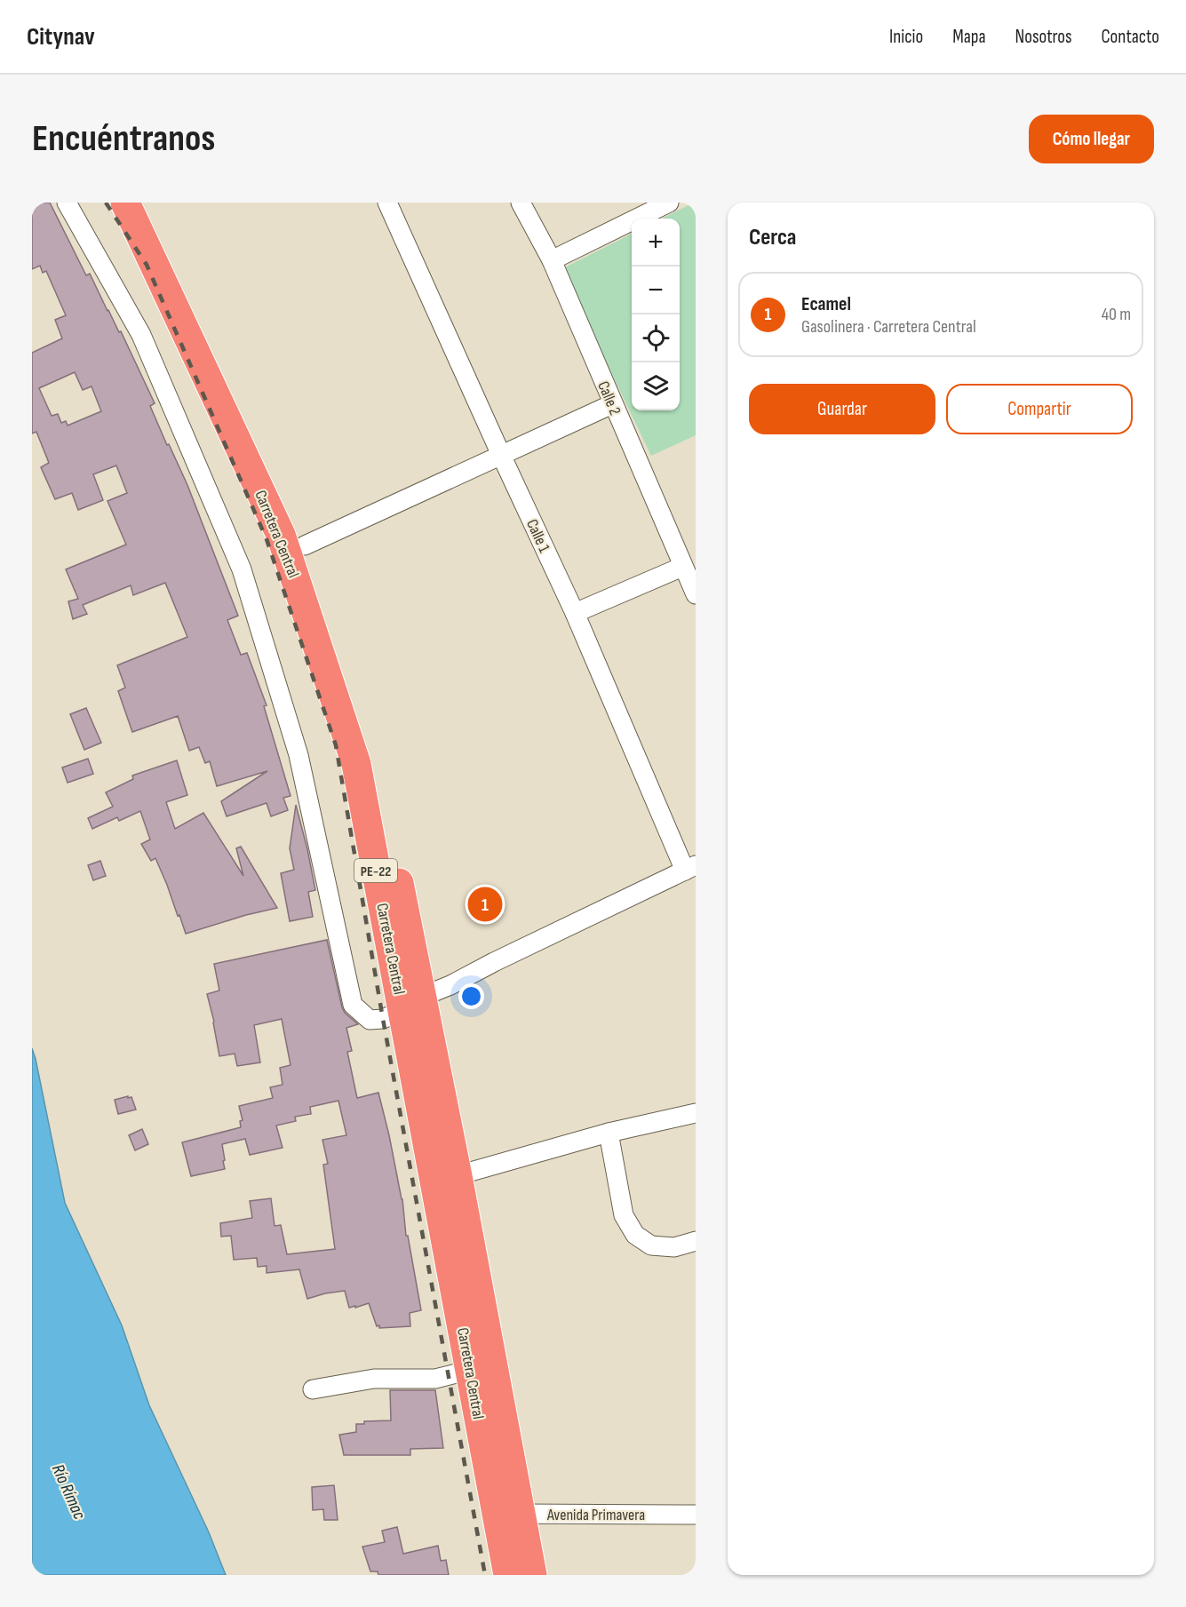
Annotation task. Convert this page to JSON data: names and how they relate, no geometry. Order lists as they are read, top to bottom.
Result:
{
  "streets": {
    "highway": ["Carretera Central", "PE-22"],
    "street": ["Calle 2", "Calle 1", "Avenida Primavera"]
  },
  "crossings": [
    ["Carretera Central", "Avenida Primavera"]
  ],
  "water": ["Río Rímac"],
  "page": {
    "header": "Citynav",
    "nav": [
      "Inicio",
      "Mapa",
      "Nosotros",
      "Contacto"
    ],
    "buttons": [
      "Cómo llegar",
      ["Guardar", "Compartir"]
    ],
    "title": "Encuéntranos",
    "heading": "Cerca",
    "map_buttons": ["+", "−"],
    "list": [
      {
        "mark": "1",
        "name": "Ecamel",
        "note": "Gasolinera · Carretera Central",
        "value": "40 m"
      }
    ],
    "pins": "1"
  }
}
